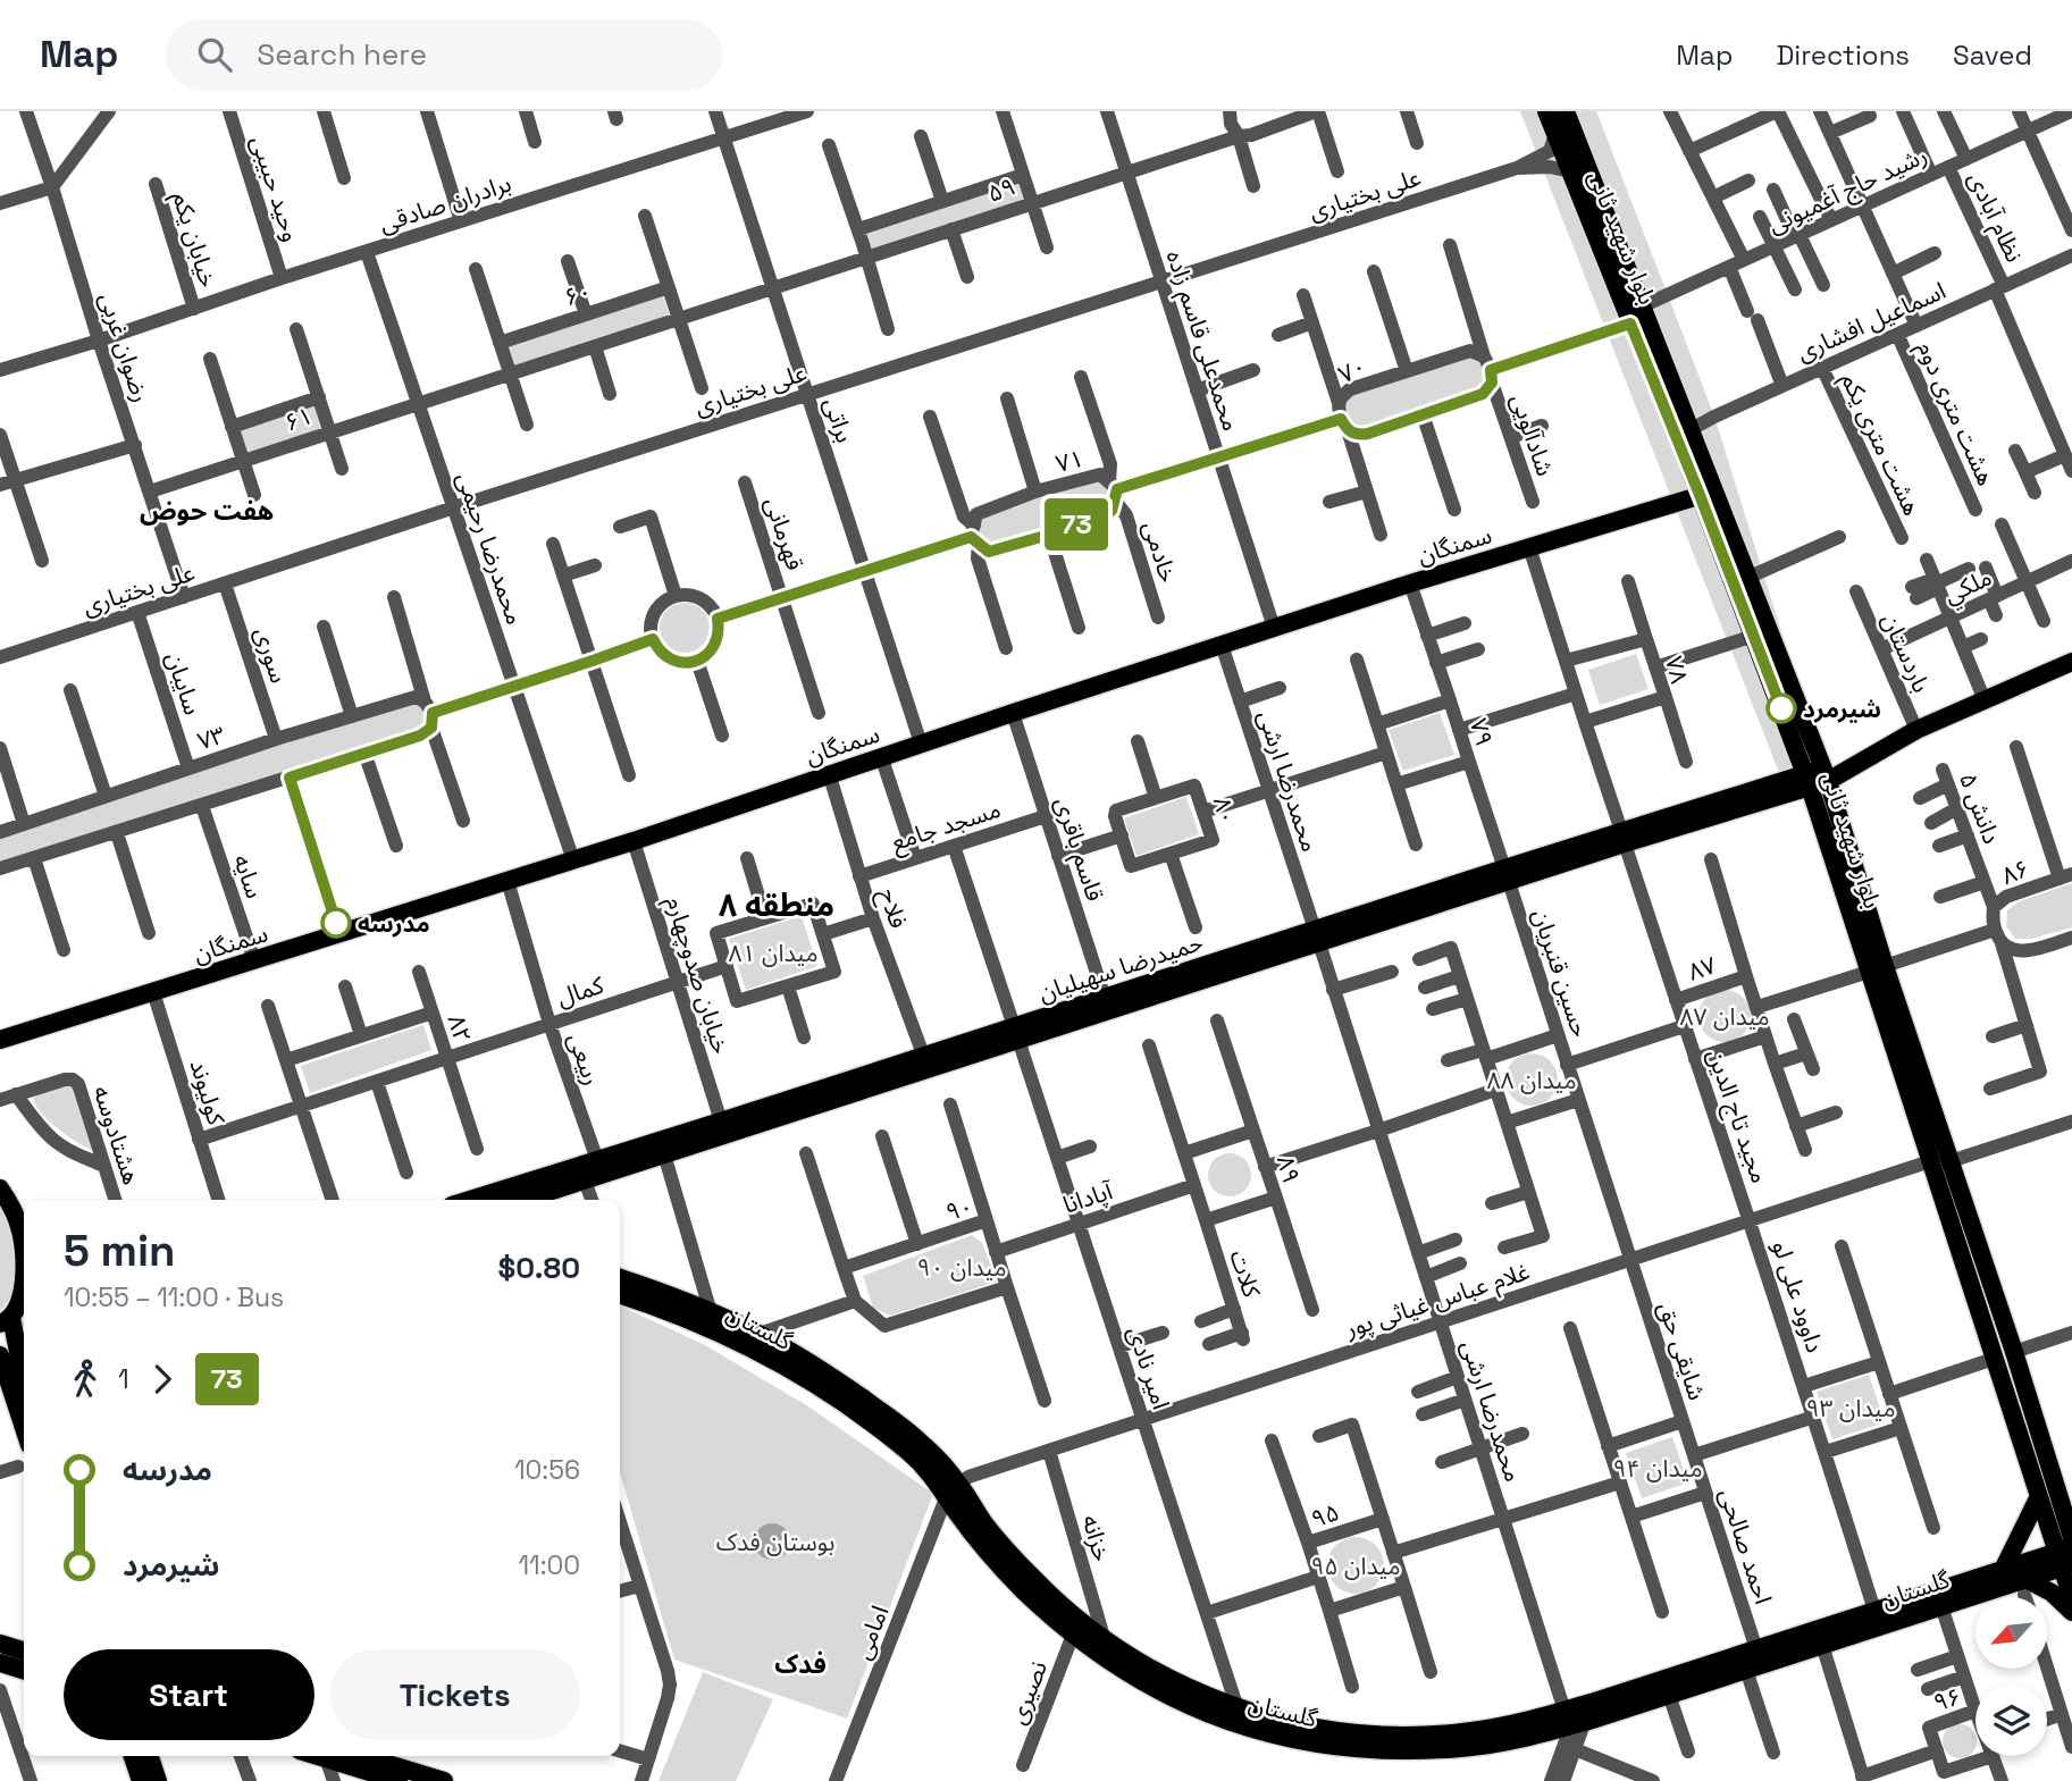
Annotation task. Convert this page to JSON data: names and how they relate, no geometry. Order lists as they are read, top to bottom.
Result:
{
  "streets": {
    "main road": [
      "بلوار شهید ثانی",
      "سمنگان",
      "حمیدرضا سهیلیان",
      "گلستان"
    ],
    "street": [
      "وحید حبیبی",
      "۵۹",
      "رشید حاج آغمیونی",
      "علی بختیاری",
      "برادران صادقی",
      "نظام آبادی",
      "خیابان یکم",
      "۶۰",
      "اسماعیل افشاری",
      "محمدعلی قاسم زاده",
      "رضوان غربی",
      "۷۰",
      "هشت متری دوم",
      "۶۱",
      "براتی",
      "شادآلویی",
      "هشت متری یکم",
      "۷۱",
      "قهرمانی",
      "محمدرضا رحیمی",
      "خادمی",
      "ملکي",
      "باردستان",
      "سوری",
      "۷۸",
      "سایبان",
      "۷۹",
      "۷۳",
      "محمدرضا ارشی",
      "دانش ۵",
      "۸۰",
      "مسجد جامع",
      "قاسم باقری",
      "۸۶",
      "سایه",
      "فلاح",
      "۸۷",
      "حسین قنبریان",
      "خیابان صدوچهارم",
      "کمال",
      "۸۲",
      "ربیعی",
      "کولیوند",
      "مجید تاج الدین",
      "هشتادوسه",
      "۸۹",
      "آپادانا",
      "۹۰",
      "کلات",
      "داوود علی لو",
      "غلام عباس غیاثی ‌پور",
      "شایقی حق",
      "امیر نادی",
      "۹۵",
      "خزانه",
      "احمد صالحی",
      "امامی",
      "نصیری",
      "۹۶"
    ]
  },
  "crossings": [
    ["وحید حبیبی", "برادران صادقی"],
    ["۵۹", "براتی"],
    ["رشید حاج آغمیونی", "نظام آبادی"],
    ["رشید حاج آغمیونی", "بلوار شهید ثانی"],
    ["علی بختیاری", "محمدعلی قاسم زاده"],
    ["علی بختیاری", "رضوان غربی"],
    ["علی بختیاری", "براتی"],
    ["علی بختیاری", "محمدرضا رحیمی"],
    ["علی بختیاری", "سوری"],
    ["علی بختیاری", "سایبان"],
    ["برادران صادقی", "خیابان یکم"],
    ["برادران صادقی", "رضوان غربی"],
    ["برادران صادقی", "براتی"],
    ["برادران صادقی", "محمدرضا رحیمی"],
    ["نظام آبادی", "اسماعیل افشاری"],
    ["بلوار شهید ثانی", "اسماعیل افشاری"],
    ["بلوار شهید ثانی", "سمنگان"],
    ["بلوار شهید ثانی", "حمیدرضا سهیلیان"],
    ["بلوار شهید ثانی", "غلام عباس غیاثی ‌پور"],
    ["بلوار شهید ثانی", "گلستان"],
    ["اسماعیل افشاری", "هشت متری دوم"],
    ["اسماعیل افشاری", "هشت متری یکم"],
    ["محمدعلی قاسم زاده", "سمنگان"],
    ["رضوان غربی", "۶۱"],
    ["۷۰", "شادآلویی"],
    ["براتی", "سمنگان"],
    ["۷۱", "خادمی"],
    ["سمنگان", "محمدرضا رحیمی"],
    ["سمنگان", "محمدرضا ارشی"],
    ["سمنگان", "قاسم باقری"],
    ["سمنگان", "سایه"],
    ["سمنگان", "فلاح"],
    ["سمنگان", "خیابان صدوچهارم"],
    ["سمنگان", "ربیعی"],
    ["سمنگان", "کولیوند"],
    ["ملکي", "باردستان"],
    ["باردستان", "حمیدرضا سهیلیان"],
    ["سوری", "۷۳"],
    ["۷۸", "مجید تاج الدین"],
    ["سایبان", "۷۳"],
    ["۷۹", "حسین قنبریان"],
    ["محمدرضا ارشی", "حمیدرضا سهیلیان"],
    ["محمدرضا ارشی", "غلام عباس غیاثی ‌پور"],
    ["محمدرضا ارشی", "گلستان"],
    ["دانش ۵", "۸۶"],
    ["مسجد جامع", "قاسم باقری"],
    ["مسجد جامع", "فلاح"],
    ["مسجد جامع", "امیر نادی"],
    ["قاسم باقری", "حمیدرضا سهیلیان"],
    ["فلاح", "حمیدرضا سهیلیان"],
    ["حمیدرضا سهیلیان", "حسین قنبریان"],
    ["حمیدرضا سهیلیان", "خیابان صدوچهارم"],
    ["حمیدرضا سهیلیان", "ربیعی"],
    ["حمیدرضا سهیلیان", "مجید تاج الدین"],
    ["حمیدرضا سهیلیان", "امیر نادی"],
    ["۸۷", "مجید تاج الدین"],
    ["حسین قنبریان", "غلام عباس غیاثی ‌پور"],
    ["حسین قنبریان", "شایقی حق"],
    ["خیابان صدوچهارم", "کمال"],
    ["کمال", "۸۲"],
    ["کمال", "ربیعی"],
    ["۸۲", "کولیوند"],
    ["مجید تاج الدین", "داوود علی لو"],
    ["مجید تاج الدین", "غلام عباس غیاثی ‌پور"],
    ["۸۹", "کلات"],
    ["آپادانا", "۹۰"],
    ["آپادانا", "امیر نادی"],
    ["داوود علی لو", "غلام عباس غیاثی ‌پور"],
    ["داوود علی لو", "گلستان"],
    ["غلام عباس غیاثی ‌پور", "گلستان"],
    ["غلام عباس غیاثی ‌پور", "شایقی حق"],
    ["غلام عباس غیاثی ‌پور", "امیر نادی"],
    ["غلام عباس غیاثی ‌پور", "خزانه"],
    ["گلستان", "امیر نادی"],
    ["گلستان", "خزانه"],
    ["گلستان", "احمد صالحی"],
    ["گلستان", "امامی"],
    ["گلستان", "نصیری"],
    ["شایقی حق", "احمد صالحی"]
  ],
  "districts": ["هفت حوض", "منطقه ۸", "فدک"],
  "parks": [
    "میدان ۸۱",
    "میدان ۸۷",
    "میدان ۸۸",
    "میدان ۹۰",
    "میدان ۹۳",
    "میدان ۹۴",
    "بوستان فدک",
    "میدان ۹۵"
  ],
  "places": ["شیرمرد", "مدرسه"],
  "lines": ["bus line 73"],
  "north": "bottom left",
  "page": {
    "header": "Map",
    "search": "Search here",
    "nav": ["Map", "Directions", "Saved"],
    "on_map": "73",
    "heading": ["5 min", "10:55 – 11:00 · Bus", "$0.80"],
    "legs": ["1", "73"],
    "list": [
      {
        "name": "مدرسه",
        "value": "10:56"
      },
      {
        "name": "شیرمرد",
        "value": "11:00"
      }
    ],
    "buttons": ["Start", "Tickets"]
  }
}
